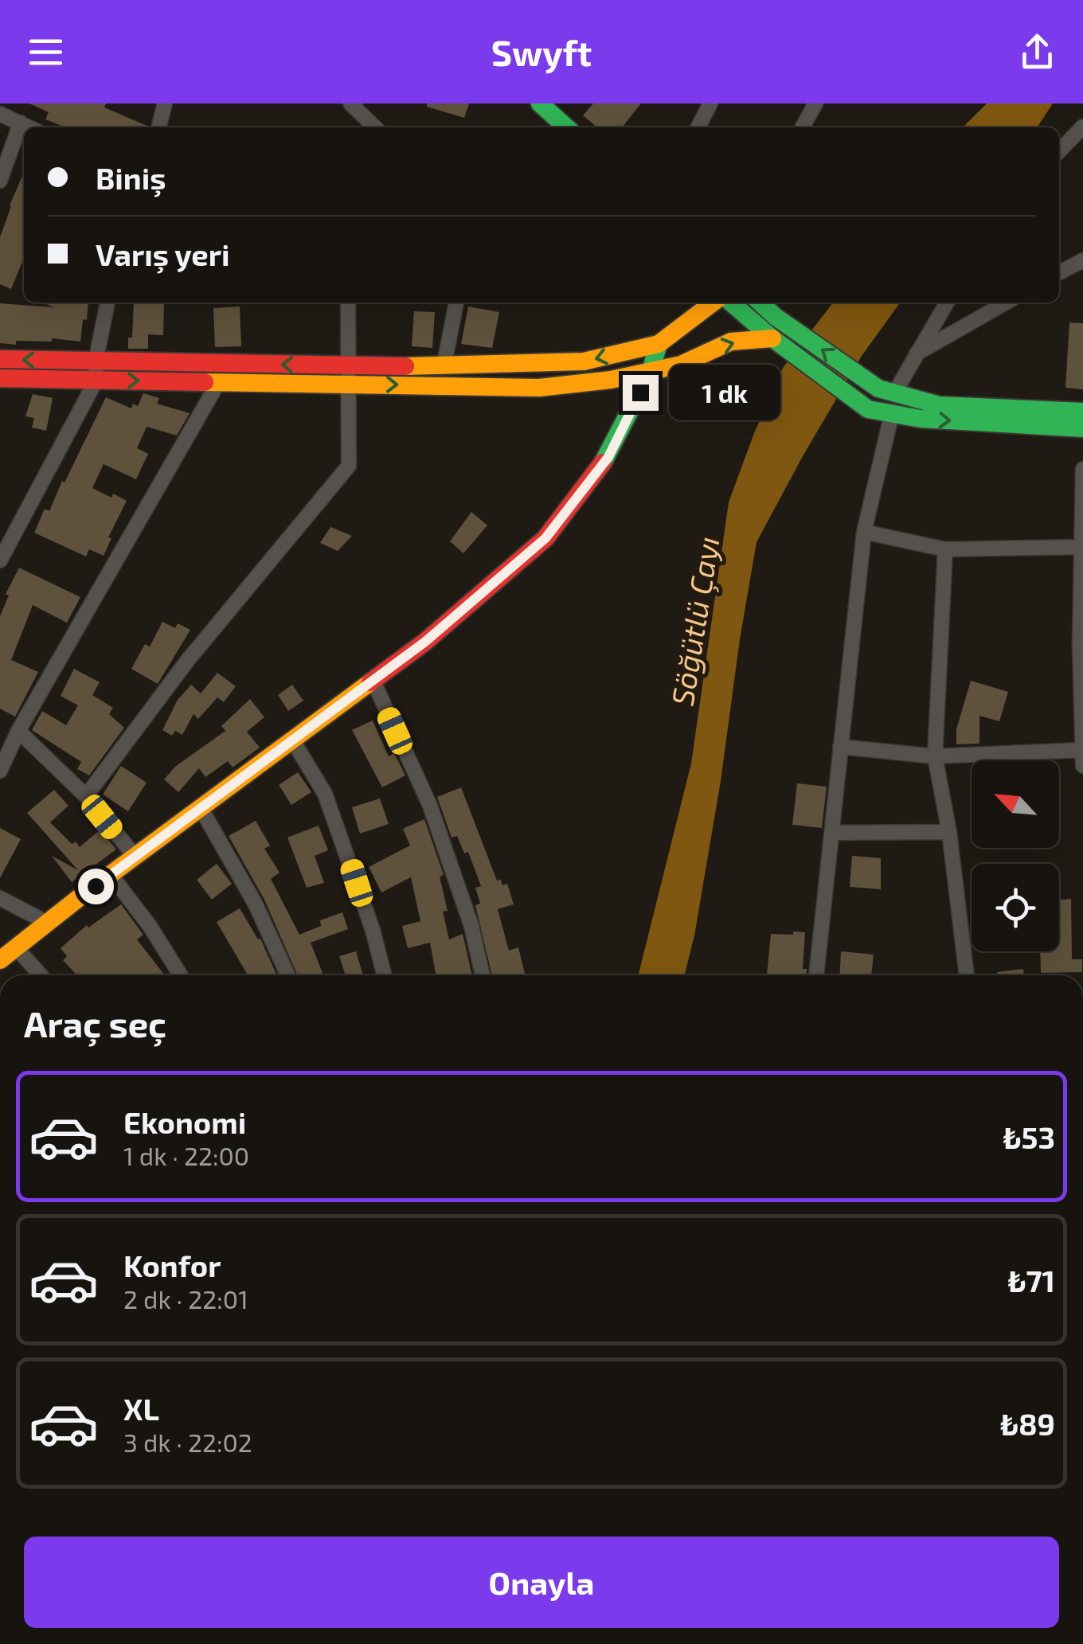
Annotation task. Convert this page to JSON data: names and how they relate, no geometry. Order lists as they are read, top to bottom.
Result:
{
  "water": ["Söğütlü Çayı"],
  "north": "top left",
  "page": {
    "header": "Swyft",
    "banner": ["Biniş", "Varış yeri"],
    "bubble": "1 dk",
    "heading": "Araç seç",
    "list": [
      {
        "name": "Ekonomi",
        "note": "1 dk · 22:00",
        "value": "₺53"
      },
      {
        "name": "Konfor",
        "note": "2 dk · 22:01",
        "value": "₺71"
      },
      {
        "name": "XL",
        "note": "3 dk · 22:02",
        "value": "₺89"
      }
    ],
    "buttons": "Onayla"
  }
}
